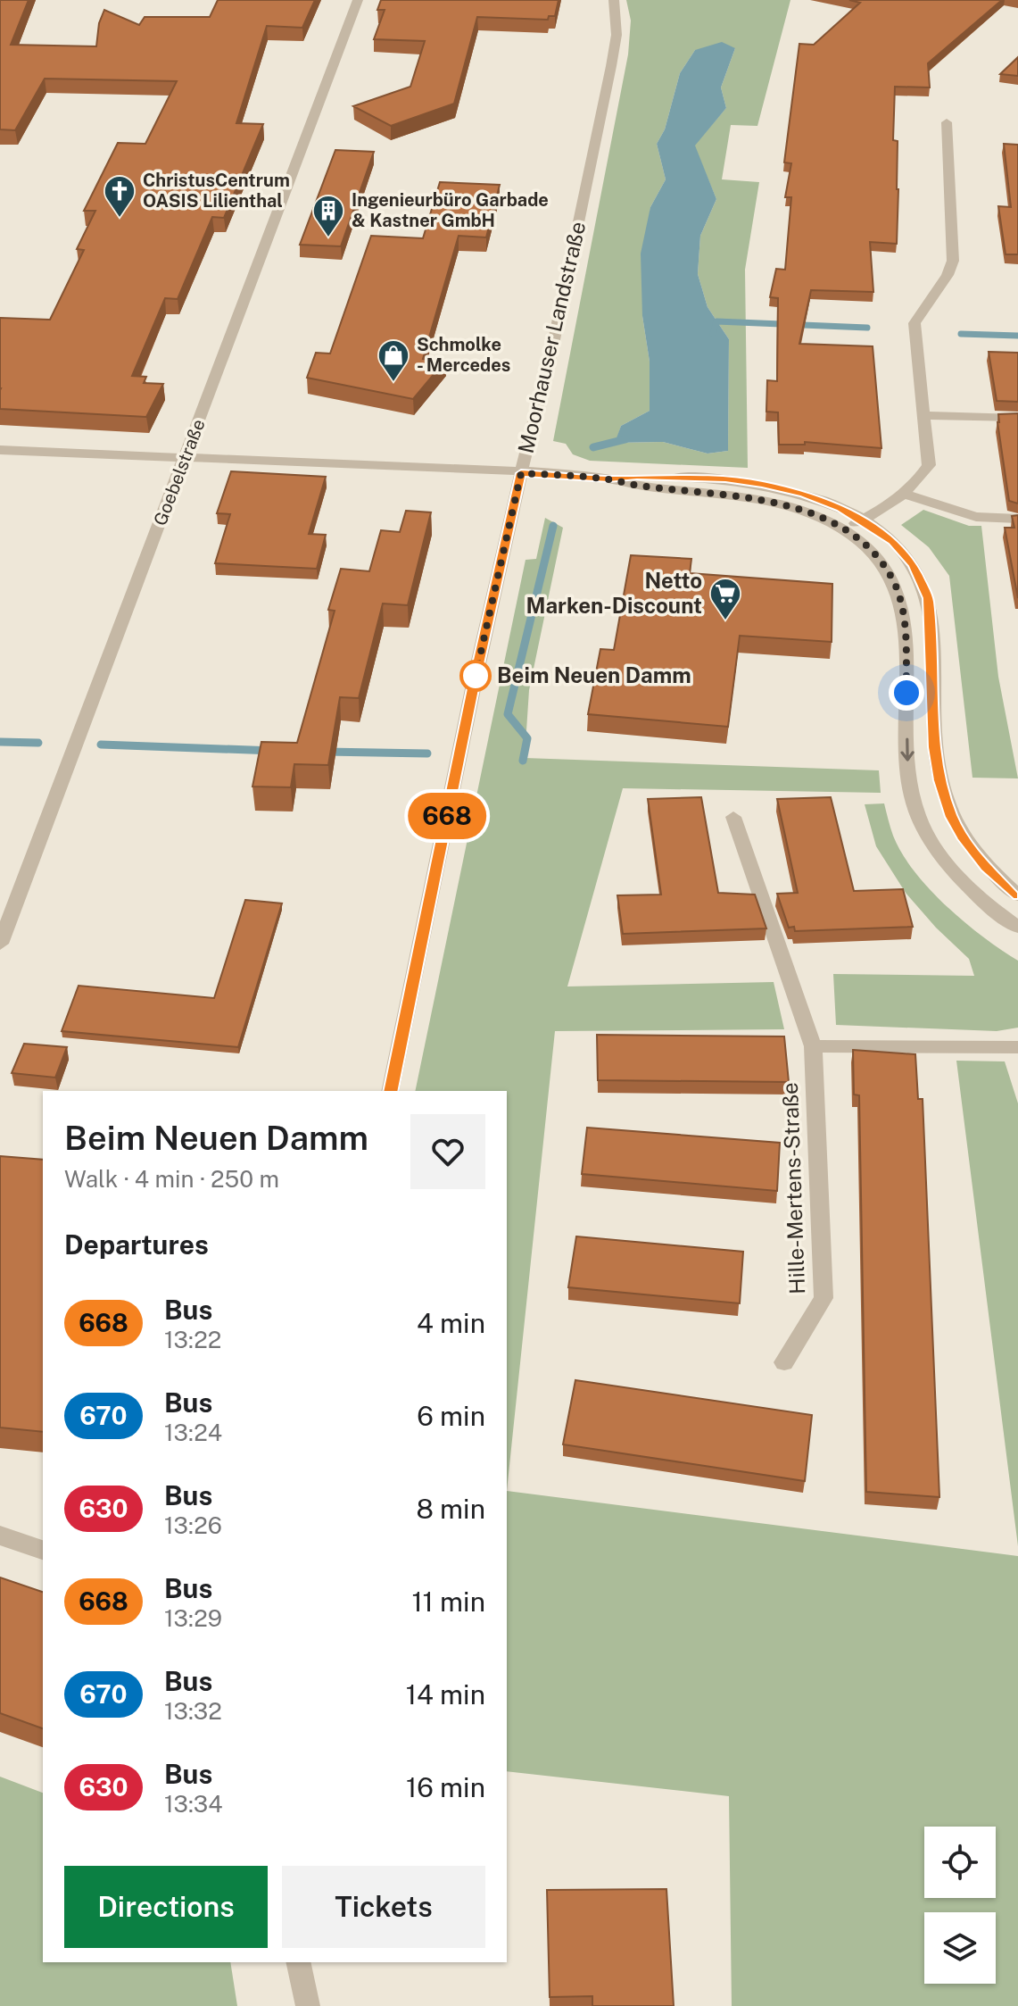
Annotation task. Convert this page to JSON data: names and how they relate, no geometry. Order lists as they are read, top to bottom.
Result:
{
  "streets": {
    "street": ["Moorhauser Landstraße", "Goebelstraße", "Hille-Mertens-Straße"]
  },
  "places": {
    "church": ["ChristusCentrum OASIS Lilienthal"],
    "building": ["Ingenieurbüro Garbade & Kastner GmbH"],
    "shop": ["Schmolke - Mercedes"],
    "supermarket": ["Netto Marken-Discount"],
    "other": ["Beim Neuen Damm"]
  },
  "lines": ["bus line 668"],
  "page": {
    "on_map": "668",
    "heading": [
      ["Beim Neuen Damm", "Walk · 4 min · 250 m"],
      "Departures"
    ],
    "list": [
      {
        "mark": "668",
        "name": "Bus",
        "note": "13:22",
        "value": "4 min"
      },
      {
        "mark": "670",
        "name": "Bus",
        "note": "13:24",
        "value": "6 min"
      },
      {
        "mark": "630",
        "name": "Bus",
        "note": "13:26",
        "value": "8 min"
      },
      {
        "mark": "668",
        "name": "Bus",
        "note": "13:29",
        "value": "11 min"
      },
      {
        "mark": "670",
        "name": "Bus",
        "note": "13:32",
        "value": "14 min"
      },
      {
        "mark": "630",
        "name": "Bus",
        "note": "13:34",
        "value": "16 min"
      }
    ],
    "buttons": ["Directions", "Tickets"]
  }
}
